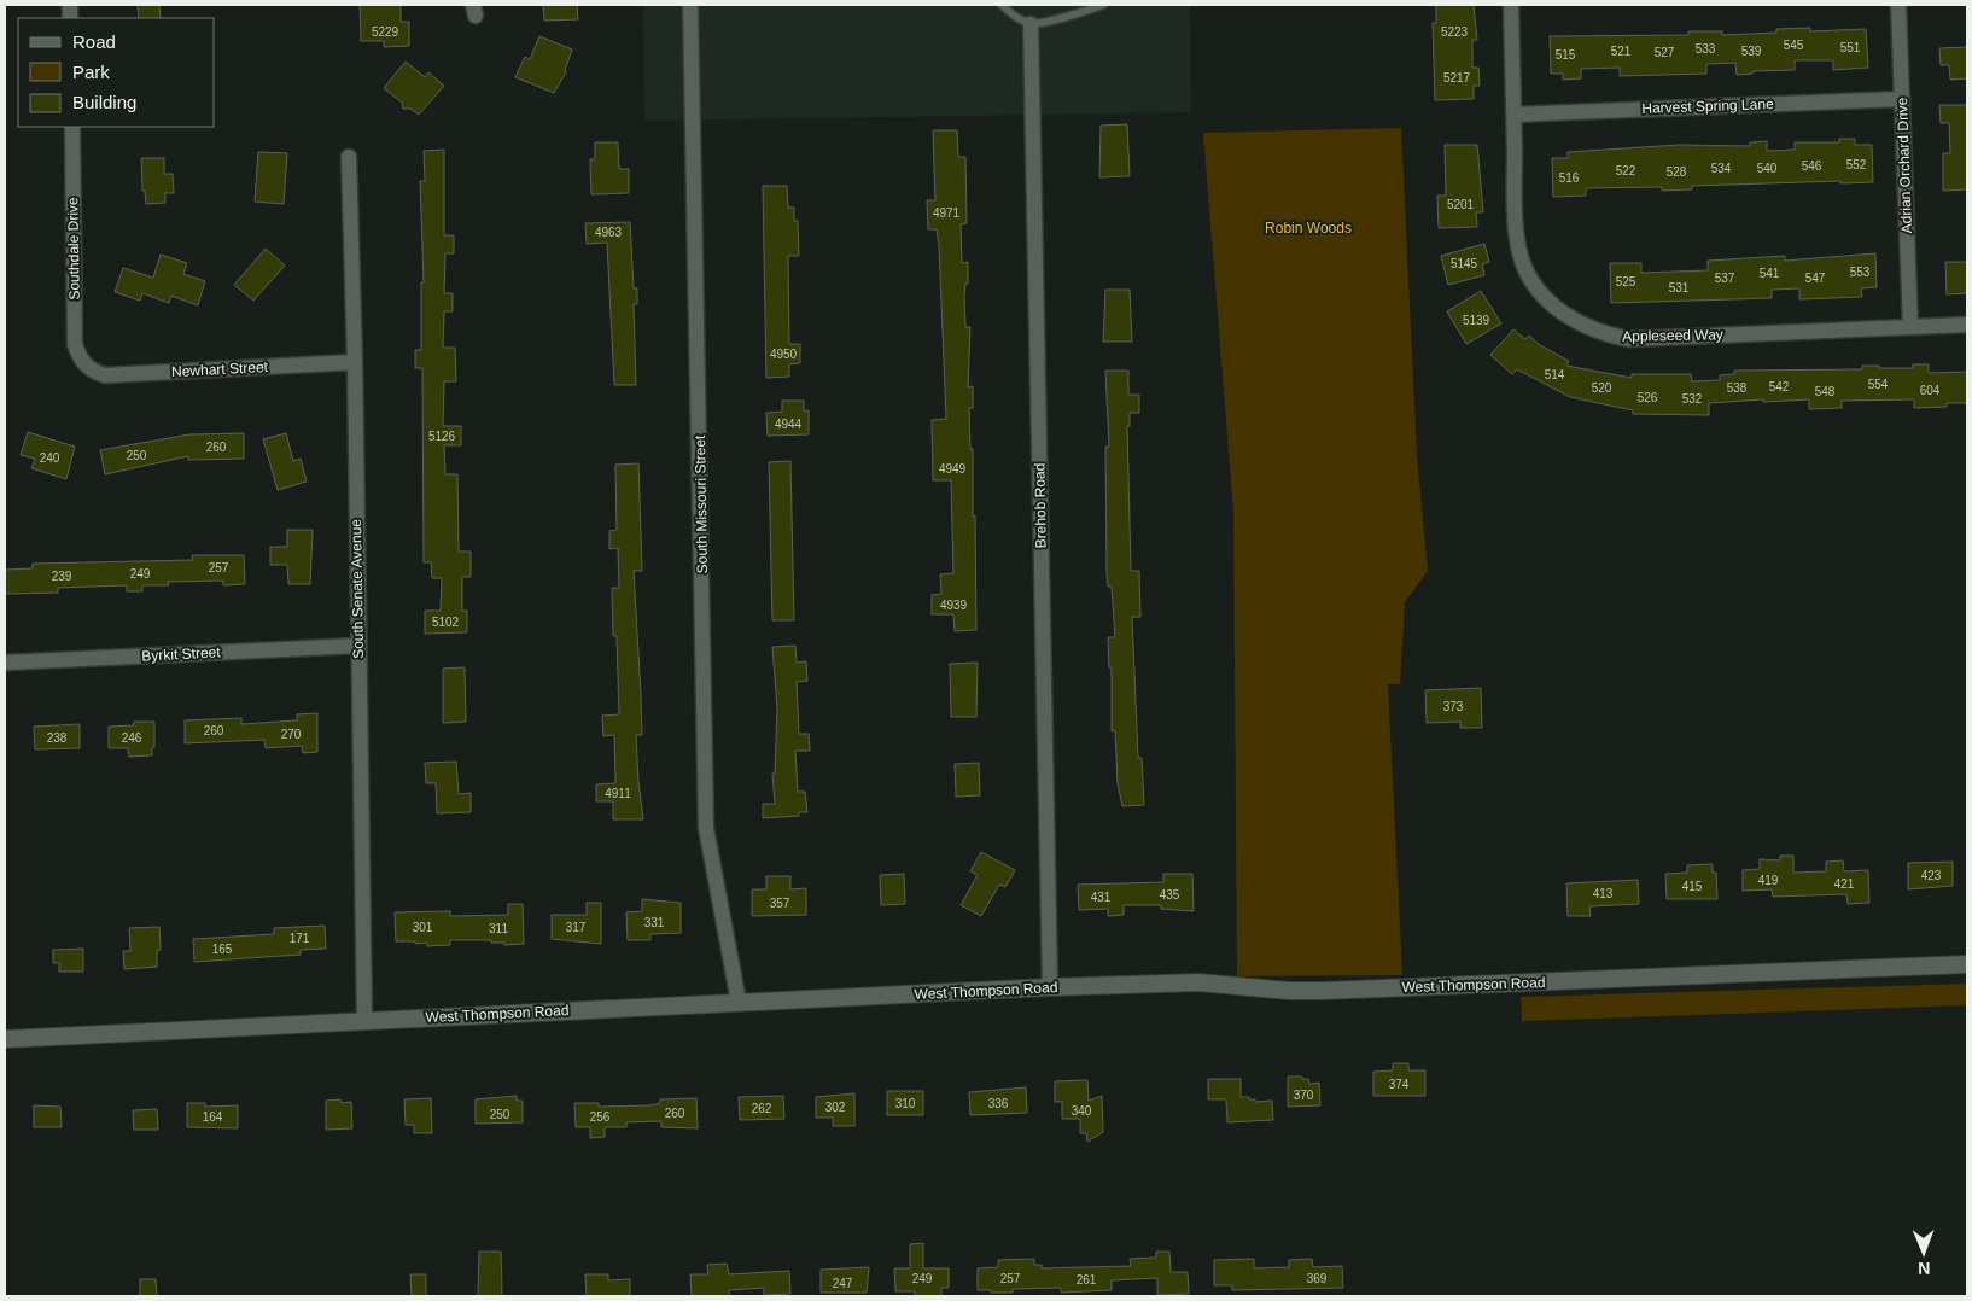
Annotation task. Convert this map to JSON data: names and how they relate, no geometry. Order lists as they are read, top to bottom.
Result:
{
  "streets": {
    "main road": ["West Thompson Road"],
    "street": [
      "Harvest Spring Lane",
      "Adrian Orchard Drive",
      "Southdale Drive",
      "Appleseed Way",
      "Newhart Street",
      "South Missouri Street",
      "Brehob Road",
      "South Senate Avenue",
      "Byrkit Street"
    ]
  },
  "crossings": [
    ["Harvest Spring Lane", "Adrian Orchard Drive"],
    ["Harvest Spring Lane", "Appleseed Way"],
    ["Adrian Orchard Drive", "Appleseed Way"],
    ["Southdale Drive", "Newhart Street"],
    ["Newhart Street", "South Senate Avenue"],
    ["South Missouri Street", "West Thompson Road"],
    ["Brehob Road", "West Thompson Road"],
    ["South Senate Avenue", "Byrkit Street"],
    ["South Senate Avenue", "West Thompson Road"]
  ],
  "parks": ["Robin Woods"],
  "house_numbers": [
    "5229",
    "5223",
    "545",
    "551",
    "533",
    "521",
    "539",
    "527",
    "515",
    "5217",
    "552",
    "546",
    "534",
    "540",
    "522",
    "528",
    "516",
    "5201",
    "4971",
    "4963",
    "5145",
    "553",
    "541",
    "537",
    "547",
    "525",
    "531",
    "5139",
    "4950",
    "514",
    "554",
    "542",
    "520",
    "538",
    "604",
    "548",
    "526",
    "532",
    "4944",
    "5126",
    "260",
    "250",
    "240",
    "4949",
    "257",
    "249",
    "239",
    "4939",
    "5102",
    "373",
    "260",
    "270",
    "238",
    "246",
    "4911",
    "423",
    "419",
    "421",
    "415",
    "413",
    "435",
    "431",
    "357",
    "331",
    "301",
    "317",
    "311",
    "171",
    "165",
    "374",
    "370",
    "310",
    "336",
    "302",
    "262",
    "340",
    "260",
    "250",
    "164",
    "256",
    "249",
    "257",
    "369",
    "261",
    "247"
  ],
  "legend": ["Road", "Park", "Building"],
  "north": "bottom"
}
